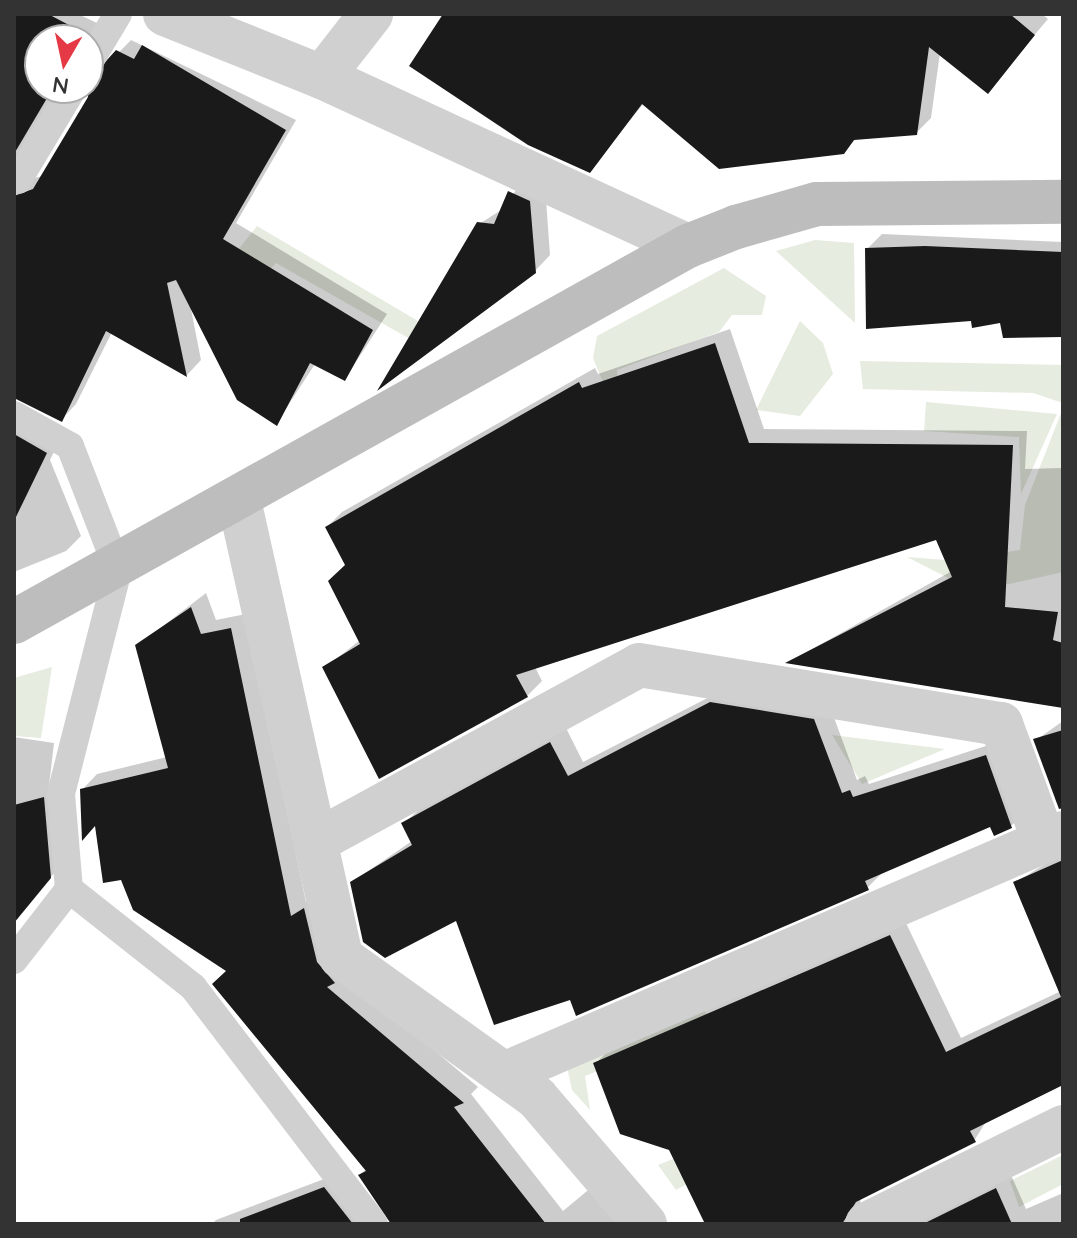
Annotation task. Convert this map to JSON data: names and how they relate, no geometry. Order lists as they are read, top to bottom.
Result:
{
  "north": "bottom"
}
